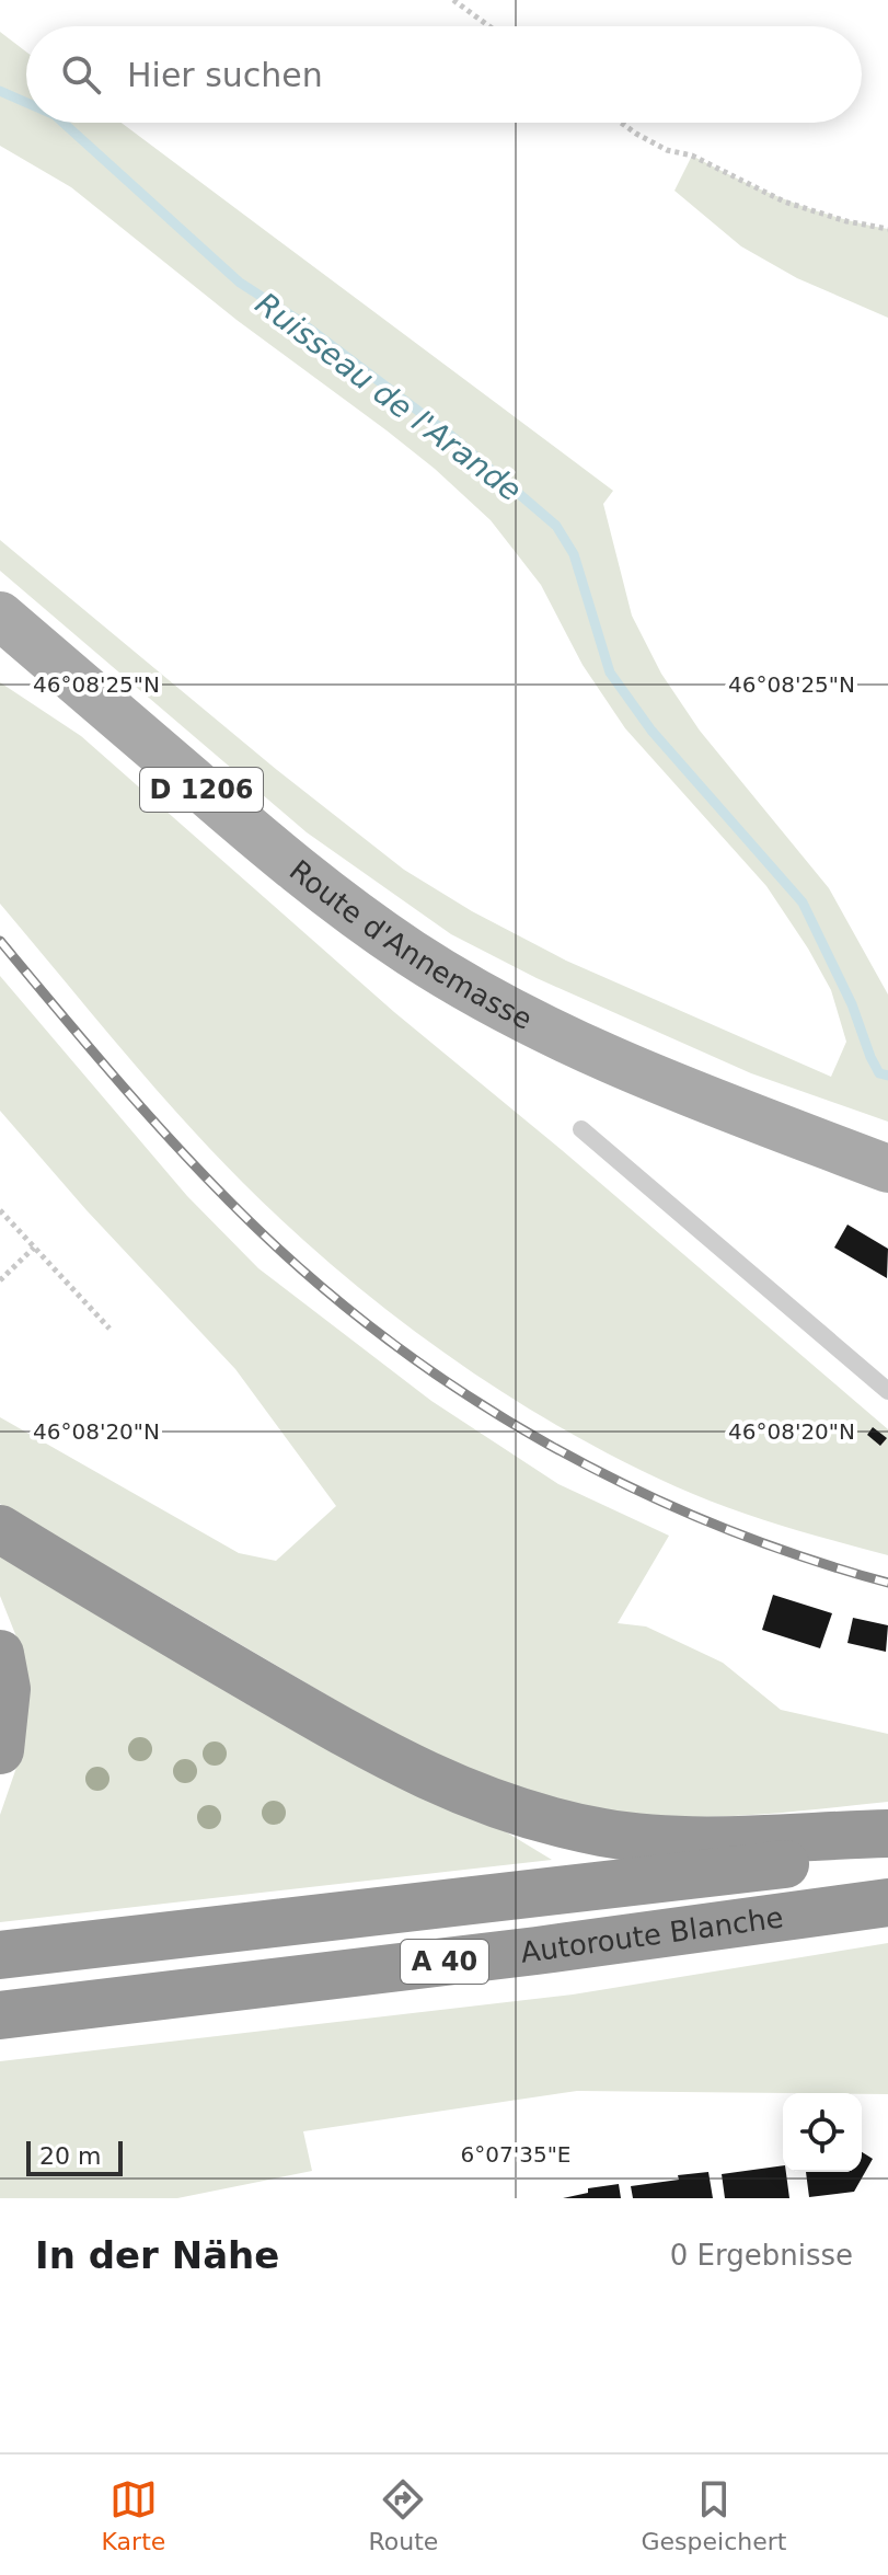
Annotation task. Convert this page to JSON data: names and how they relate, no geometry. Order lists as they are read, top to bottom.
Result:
{
  "streets": {
    "highway": ["Autoroute Blanche", "A 40"],
    "main road": ["D 1206", "Route d'Annemasse"]
  },
  "water": ["Ruisseau de l'Arande"],
  "scale_bar": "20 m",
  "page": {
    "search": "Hier suchen",
    "scale": "20 m",
    "heading": ["In der Nähe", "0 Ergebnisse"],
    "nav": ["Karte", "Route", "Gespeichert"]
  },
  "coordinates": ["46°08'25\"N", "46°08'20\"N", "6°07'35\"E"]
}
